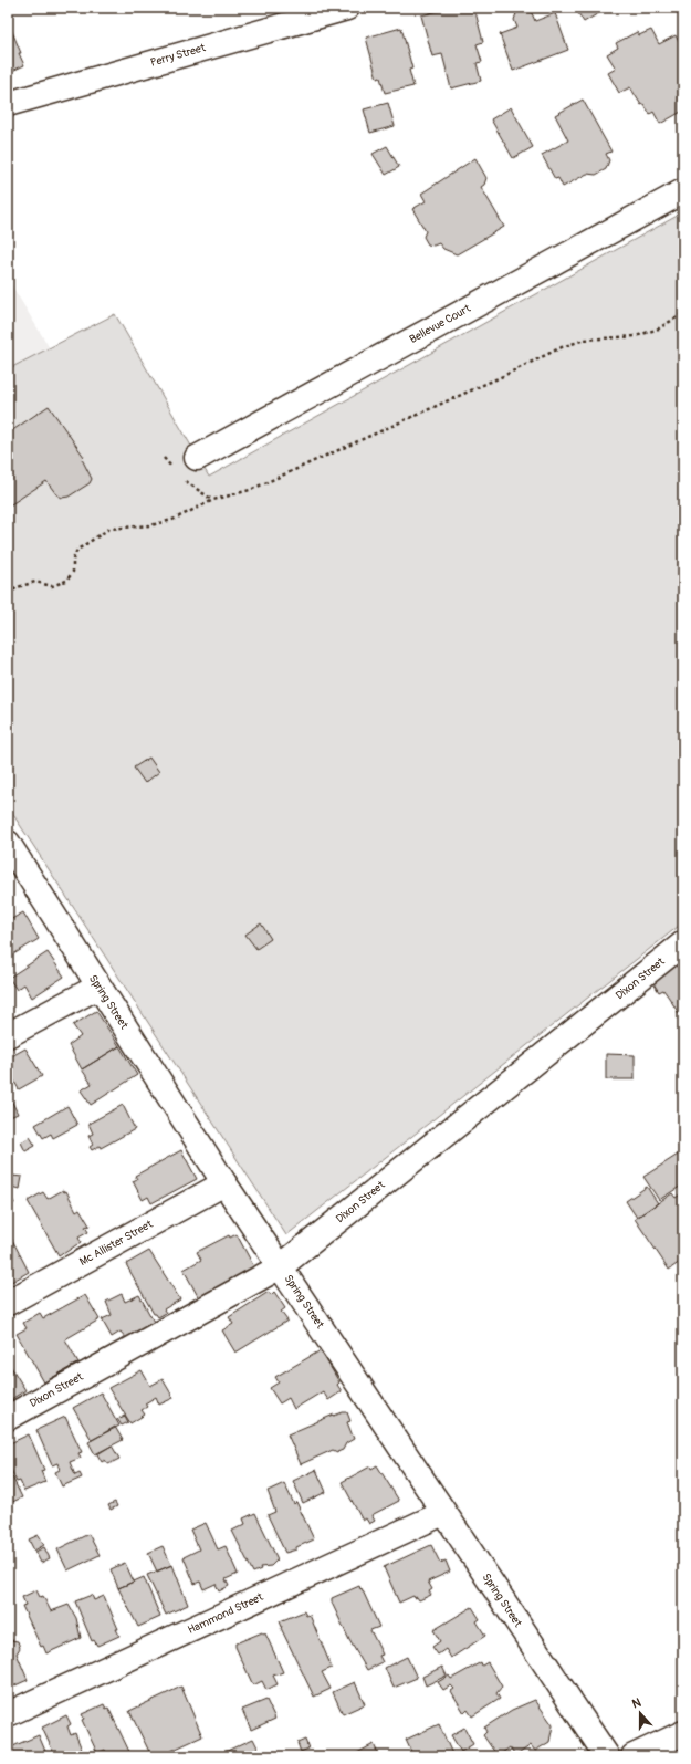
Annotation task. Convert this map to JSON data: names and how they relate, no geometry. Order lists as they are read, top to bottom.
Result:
{
  "streets": {
    "street": [
      "Perry Street",
      "Bellevue Court",
      "Dixon Street",
      "Spring Street",
      "Mc Allister Street",
      "Hammond Street"
    ]
  },
  "crossings": [
    ["Dixon Street", "Spring Street"],
    ["Spring Street", "Mc Allister Street"],
    ["Spring Street", "Hammond Street"]
  ],
  "north": "top"
}
